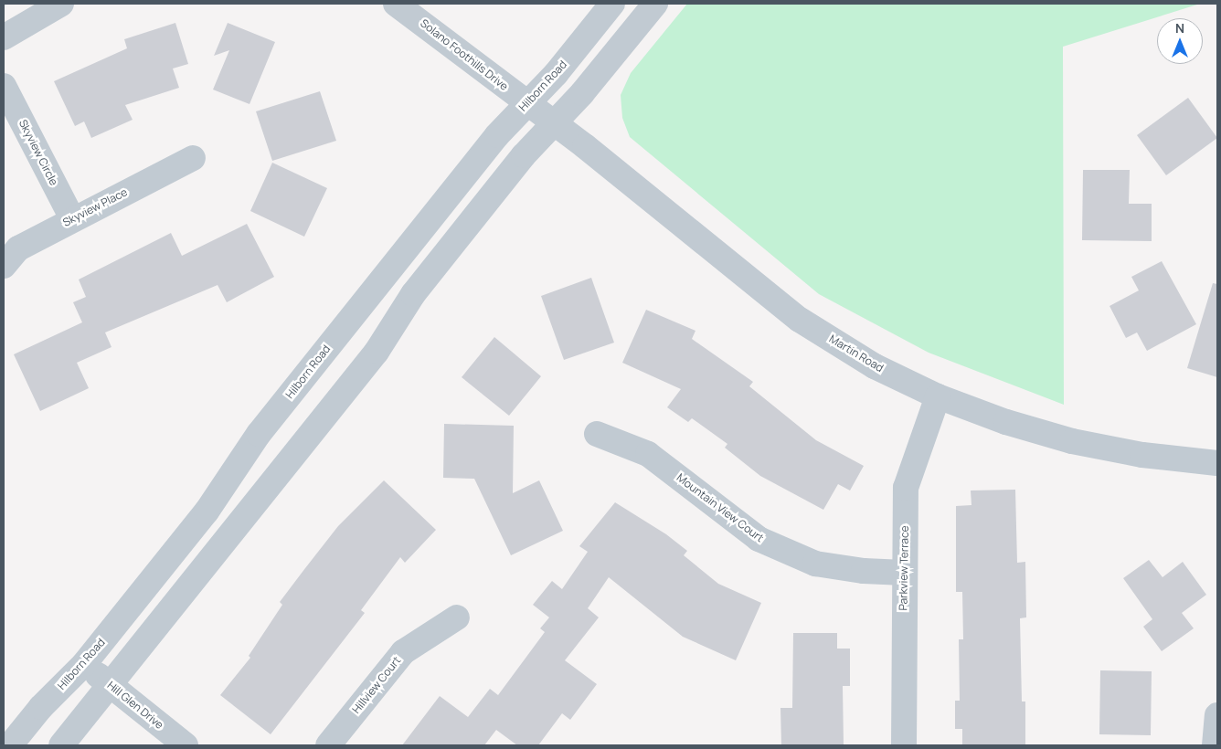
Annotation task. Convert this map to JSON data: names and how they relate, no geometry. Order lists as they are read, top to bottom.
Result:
{
  "streets": {
    "street": [
      "Solano Foothills Drive",
      "Hilborn Road",
      "Skyview Circle",
      "Skyview Place",
      "Martin Road",
      "Mountain View Court",
      "Parkview Terrace",
      "Hillview Court",
      "Hill Glen Drive"
    ]
  },
  "crossings": [
    ["Solano Foothills Drive", "Hilborn Road"],
    ["Solano Foothills Drive", "Martin Road"],
    ["Hilborn Road", "Hill Glen Drive"],
    ["Skyview Circle", "Skyview Place"],
    ["Martin Road", "Parkview Terrace"],
    ["Mountain View Court", "Parkview Terrace"]
  ],
  "north": "top"
}
